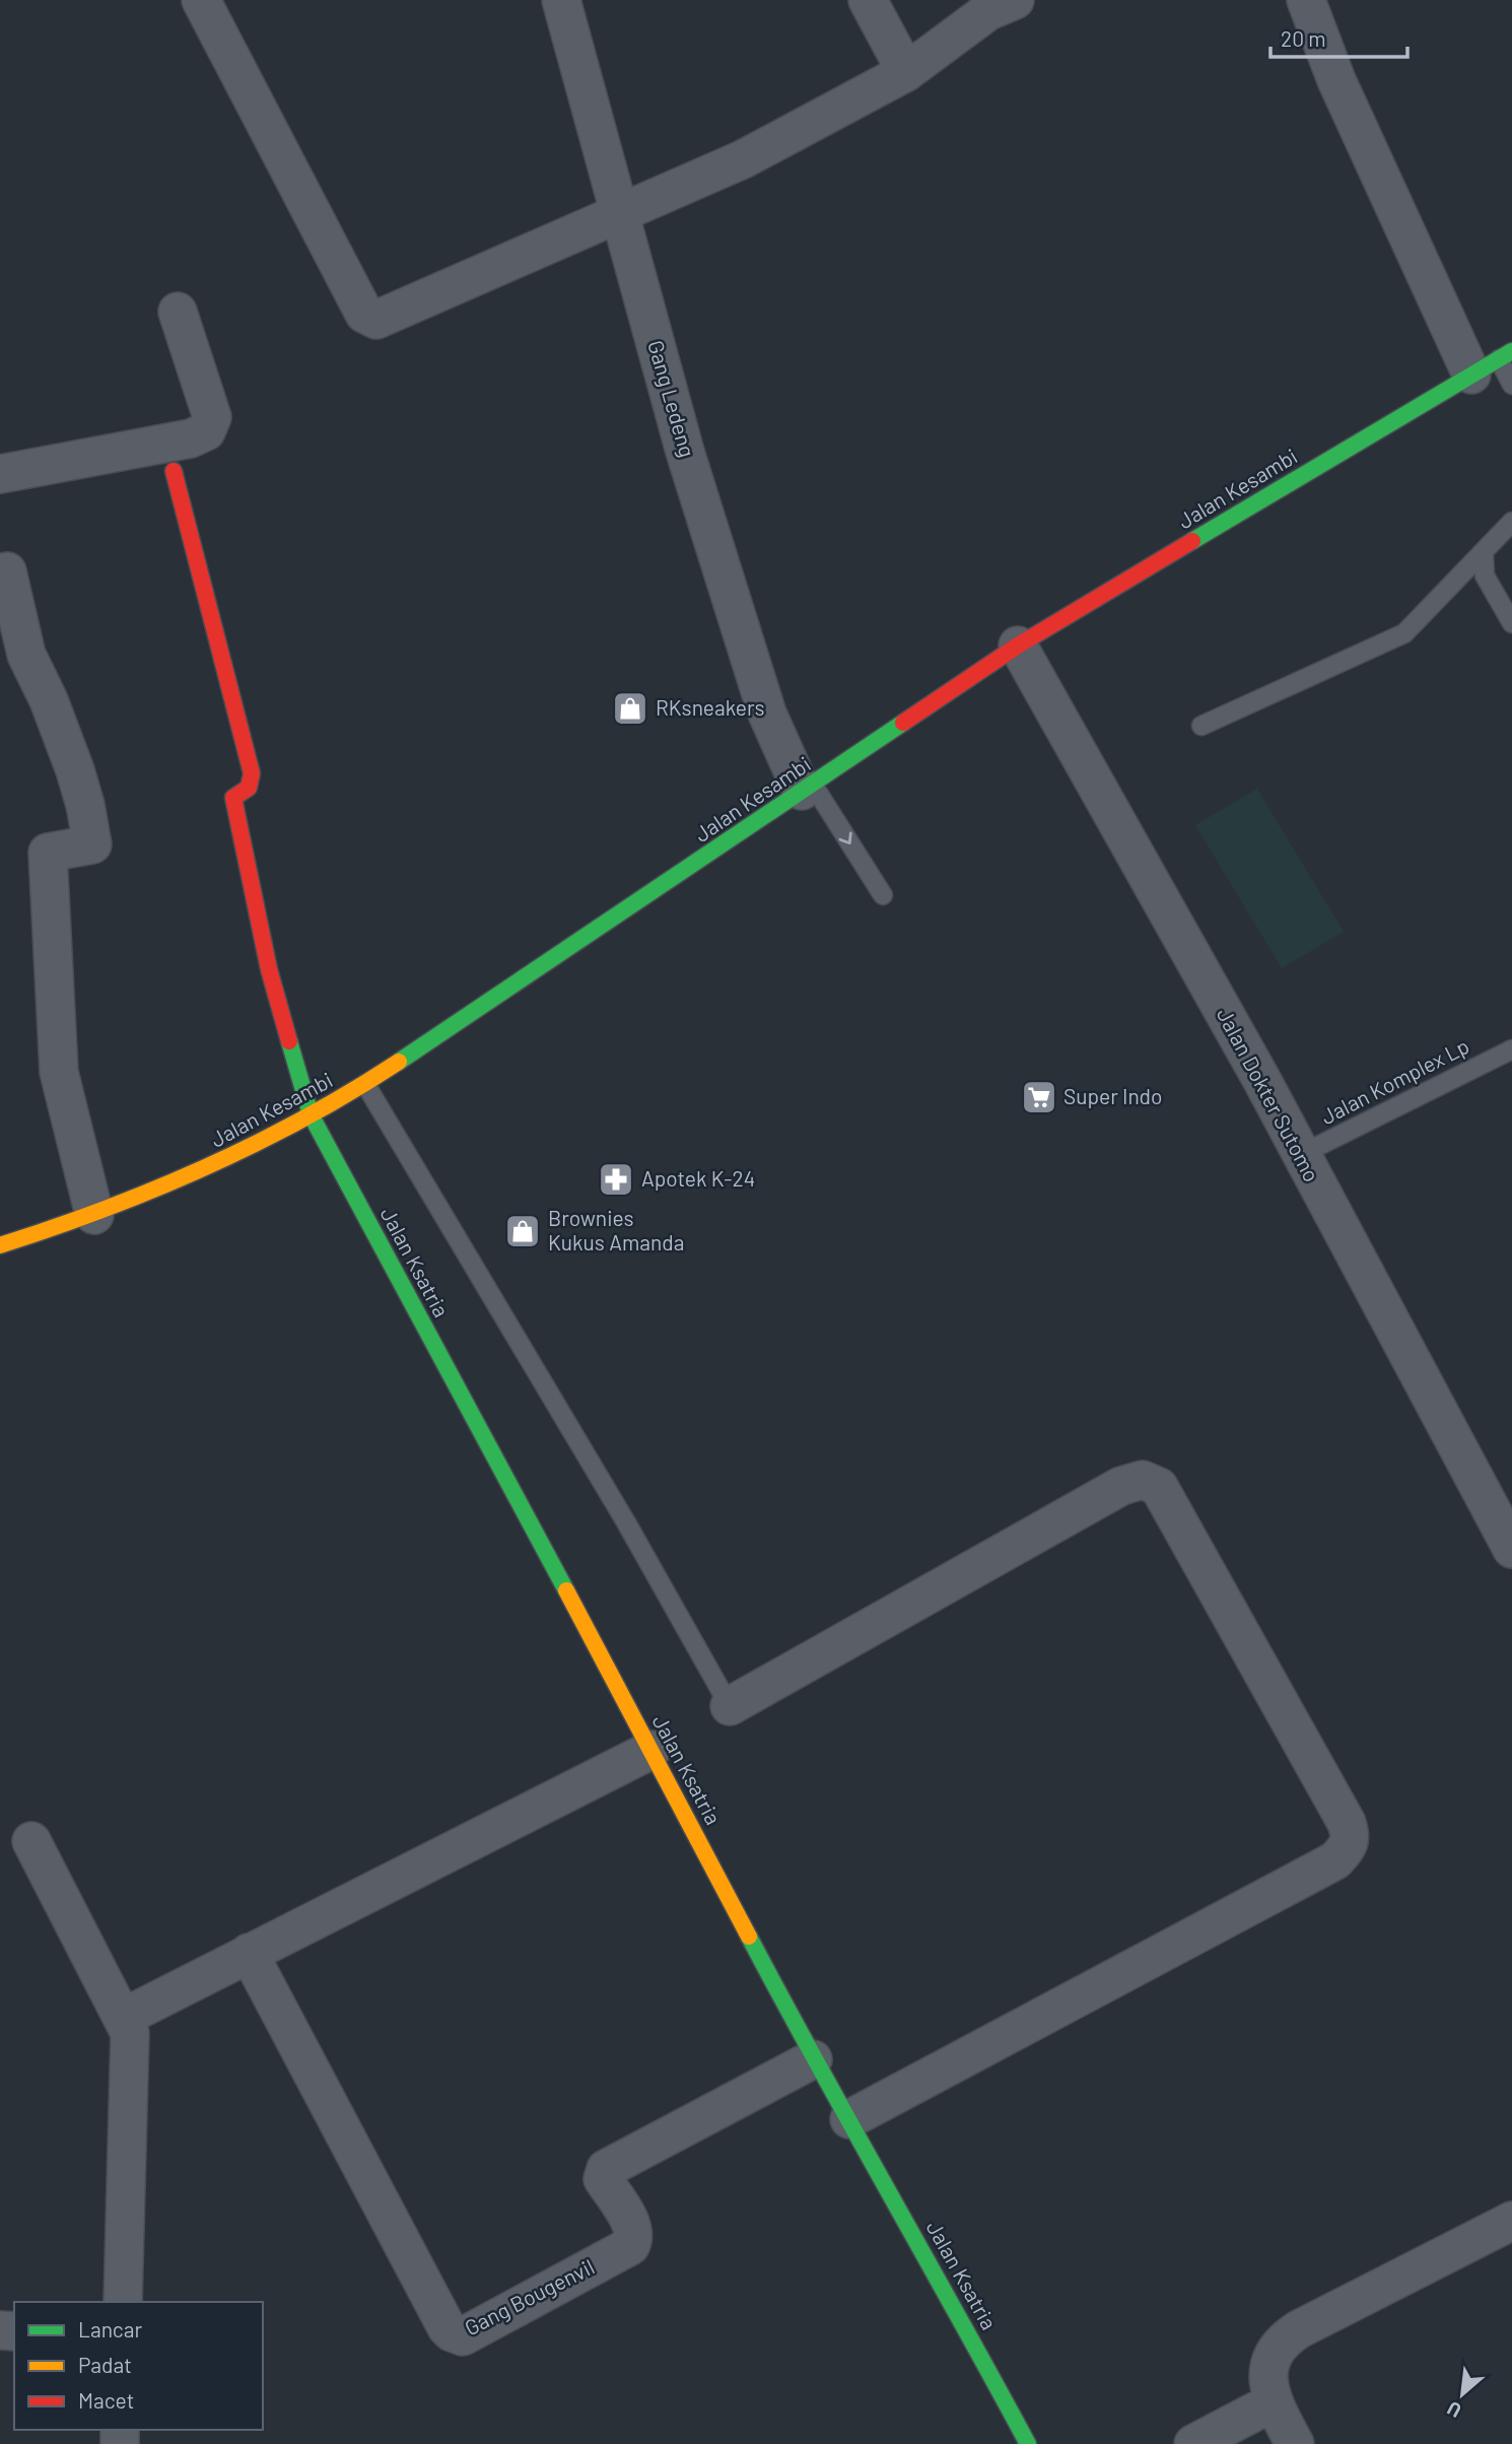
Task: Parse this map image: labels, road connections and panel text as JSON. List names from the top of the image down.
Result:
{
  "streets": {
    "street": [
      "Gang Ledeng",
      "Jalan Kesambi",
      "Jalan Dokter Sutomo",
      "Jalan Ksatria",
      "Gang Bougenvil"
    ],
    "lane": ["Jalan Komplex Lp"]
  },
  "crossings": [
    ["Gang Ledeng", "Jalan Kesambi"],
    ["Jalan Kesambi", "Jalan Dokter Sutomo"],
    ["Jalan Kesambi", "Jalan Ksatria"],
    ["Jalan Komplex Lp", "Jalan Dokter Sutomo"],
    ["Jalan Ksatria", "Gang Bougenvil"]
  ],
  "places": {
    "shop": ["RKsneakers", "Brownies Kukus Amanda"],
    "supermarket": ["Super Indo"],
    "pharmacy": ["Apotek K-24"]
  },
  "legend": ["Lancar", "Padat", "Macet"],
  "scale_bar": "20 m",
  "north": "bottom left"
}
